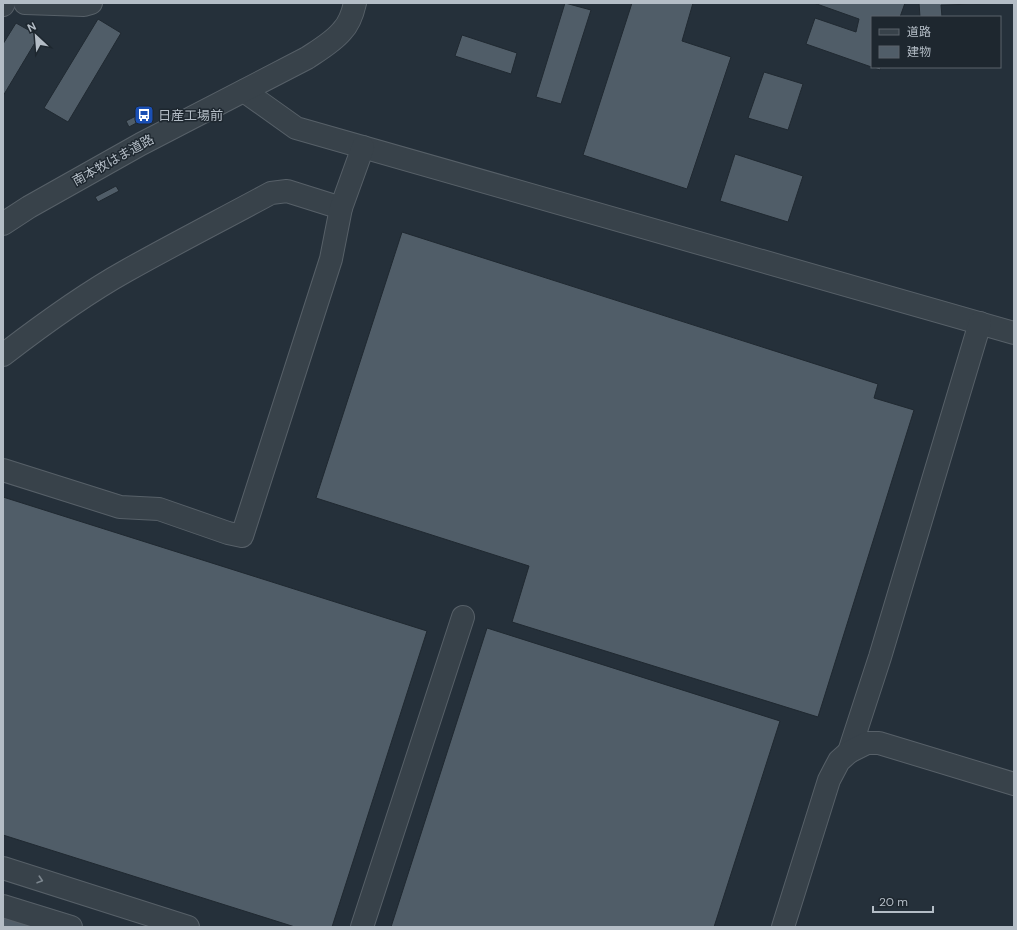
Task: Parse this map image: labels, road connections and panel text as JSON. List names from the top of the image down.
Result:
{
  "streets": {
    "street": ["南本牧はま道路"]
  },
  "places": {
    "bus stop": ["日産工場前"]
  },
  "legend": ["道路", "建物"],
  "scale_bar": "20 m",
  "north": "top left"
}
